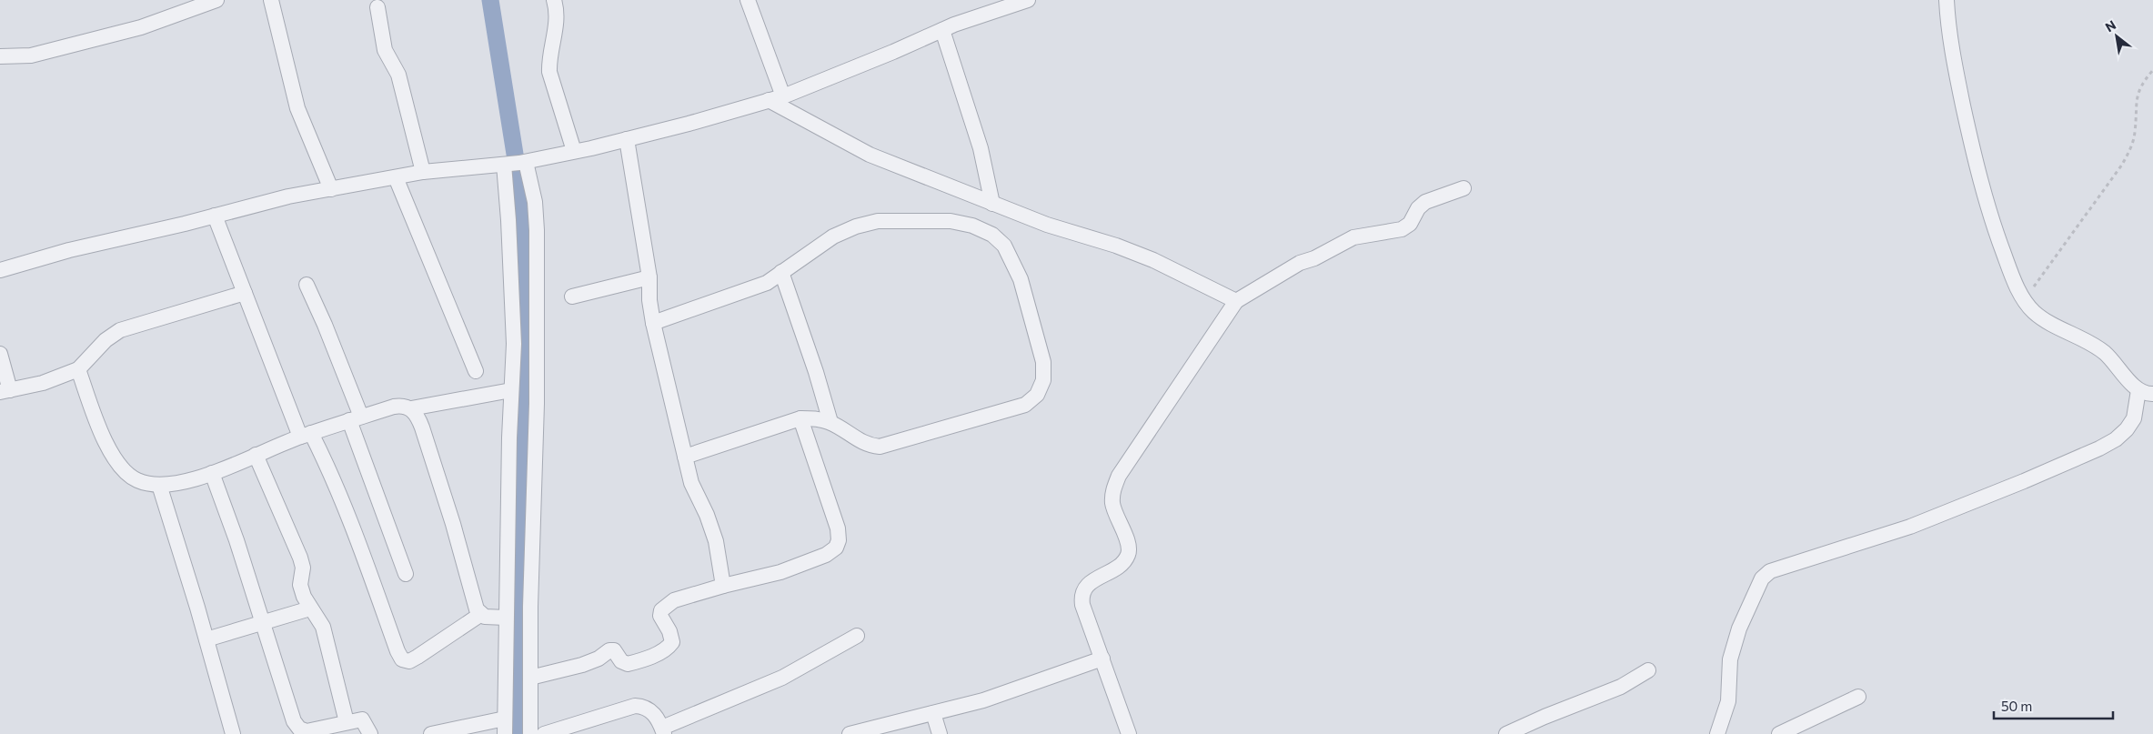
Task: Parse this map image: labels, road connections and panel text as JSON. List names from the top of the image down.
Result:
{
  "scale_bar": "50 m",
  "north": "top left"
}
